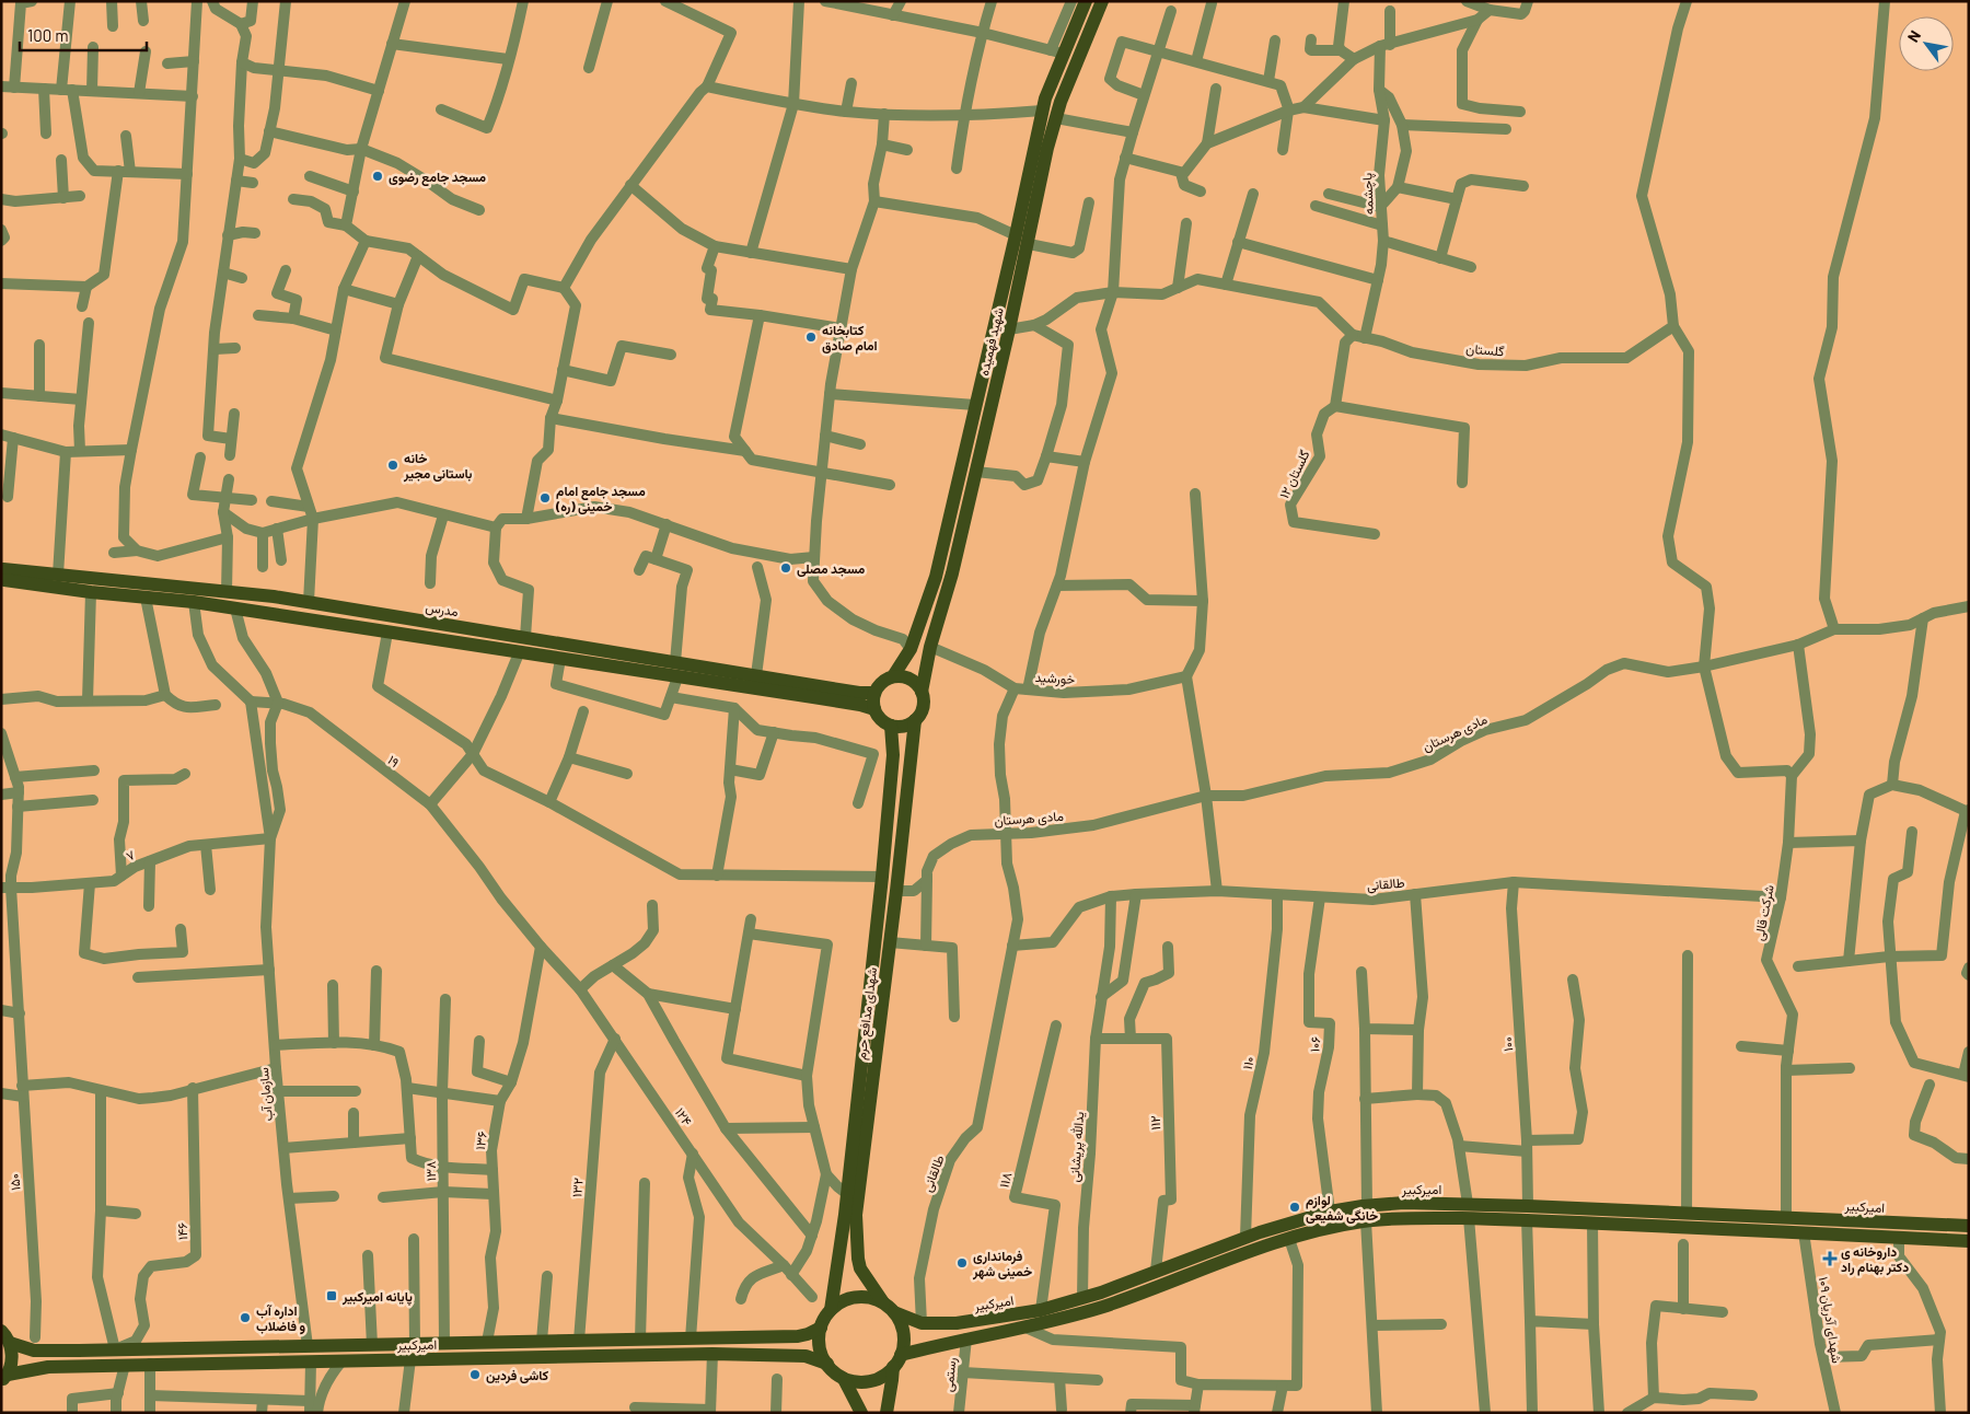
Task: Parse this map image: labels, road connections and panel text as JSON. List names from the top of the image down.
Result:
{
  "streets": {
    "main road": [
      "شهید فهمیده",
      "مدرس",
      "شهدای مدافع حرم",
      "امیرکبیر"
    ],
    "street": [
      "پاچشمه",
      "گلستان",
      "گلستان ۱۲",
      "خورشید",
      "مادی هرستان",
      "۱۹",
      "۷",
      "طالقانی",
      "شرکت قالی",
      "۱۰۶",
      "۱۰۰",
      "۱۱۰",
      "سازمان آب",
      "۱۲۴",
      "۱۱۲",
      "۱۳۶",
      "یدالله پریشانی",
      "۱۳۸",
      "۱۱۸",
      "۱۵۰",
      "۱۳۲",
      "۱۴۶",
      "شهدای آدریان ۱۰۹",
      "رستمی"
    ]
  },
  "crossings": [
    ["پاچشمه", "گلستان"],
    ["شهید فهمیده", "گلستان"],
    ["شهید فهمیده", "مدرس"],
    ["شهید فهمیده", "خورشید"],
    ["شهید فهمیده", "شهدای مدافع حرم"],
    ["گلستان", "گلستان ۱۲"],
    ["مدرس", "شهدای مدافع حرم"],
    ["خورشید", "طالقانی"],
    ["مادی هرستان", "طالقانی"],
    ["۱۹", "سازمان آب"],
    ["۱۹", "۱۲۴"],
    ["۱۹", "۱۳۶"],
    ["۷", "سازمان آب"],
    ["۷", "۱۵۰"],
    ["طالقانی", "شرکت قالی"],
    ["طالقانی", "۱۰۶"],
    ["طالقانی", "۱۰۰"],
    ["طالقانی", "۱۱۰"],
    ["طالقانی", "یدالله پریشانی"],
    ["طالقانی", "امیرکبیر"],
    ["شرکت قالی", "امیرکبیر"],
    ["شهدای مدافع حرم", "امیرکبیر"],
    ["۱۰۶", "امیرکبیر"],
    ["۱۰۰", "امیرکبیر"],
    ["۱۱۰", "امیرکبیر"],
    ["سازمان آب", "امیرکبیر"],
    ["۱۲۴", "۱۳۶"],
    ["۱۲۴", "۱۳۲"],
    ["۱۱۲", "یدالله پریشانی"],
    ["۱۱۲", "امیرکبیر"],
    ["۱۳۶", "امیرکبیر"],
    ["یدالله پریشانی", "امیرکبیر"],
    ["۱۳۸", "امیرکبیر"],
    ["۱۱۸", "امیرکبیر"],
    ["۱۵۰", "امیرکبیر"],
    ["۱۳۲", "امیرکبیر"],
    ["امیرکبیر", "۱۴۶"],
    ["امیرکبیر", "شهدای آدریان ۱۰۹"],
    ["امیرکبیر", "رستمی"]
  ],
  "places": {
    "other": [
      "مسجد جامع رضوی",
      "کتابخانه امام صادق",
      "خانه باستانی مجیر",
      "مسجد جامع امام خمینی (ره)",
      "مسجد مصلی",
      "لوازم خانگی شفیعی",
      "فرمانداری خمینی شهر",
      "اداره آب و فاضلاب",
      "کاشی فردین"
    ],
    "health": ["داروخانه ی دکتر بهنام راد"],
    "transit": ["پایانه امیرکبیر"]
  },
  "scale_bar": "100 m",
  "north": "top left"
}
